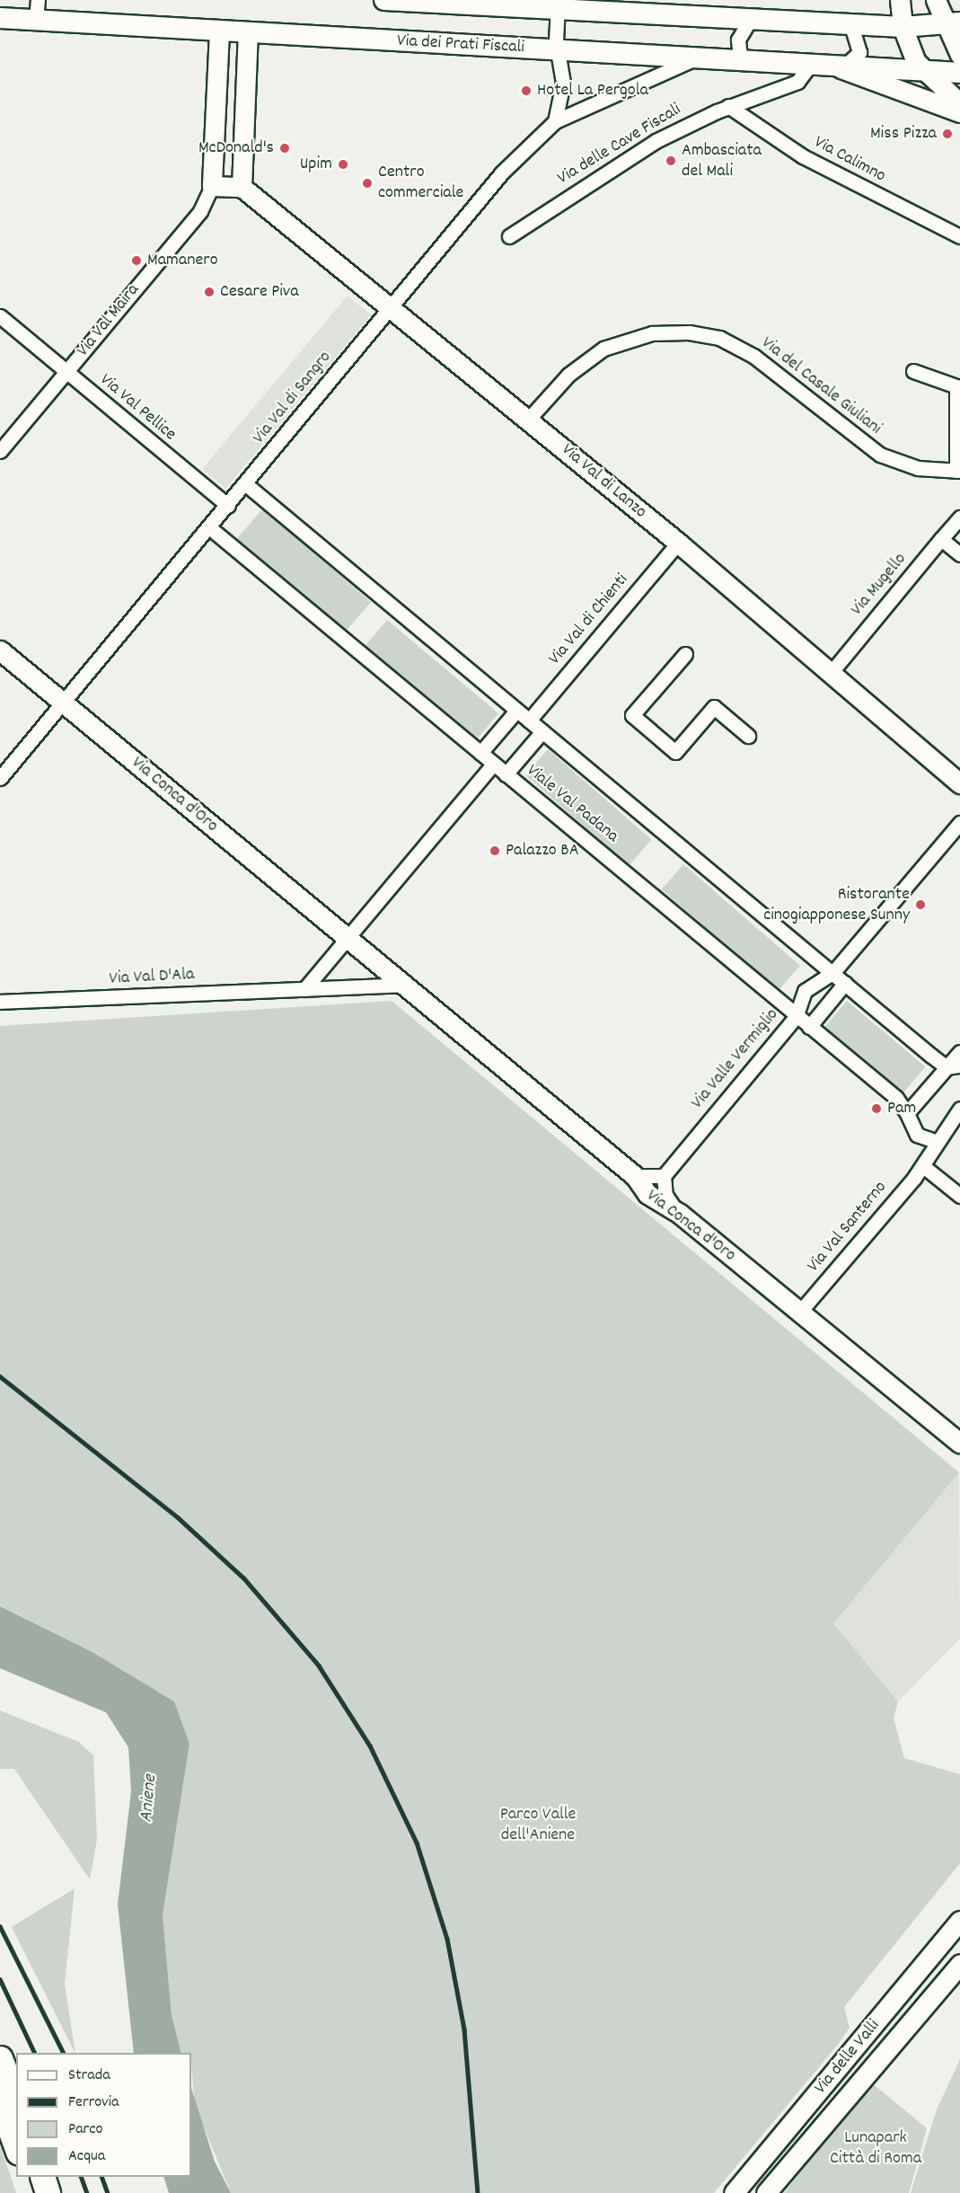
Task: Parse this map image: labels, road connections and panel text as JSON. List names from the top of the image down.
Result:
{
  "streets": {
    "main road": ["Via dei Prati Fiscali"],
    "street": [
      "Via delle Cave Fiscali",
      "Via Calimno",
      "Via Val Maira",
      "Via del Casale Giuliani",
      "Via Val di Sangro",
      "Via Val Pellice",
      "Via Val di Lanzo",
      "Via Mugello",
      "Via Val di Chienti",
      "Via Conca d'Oro",
      "Viale Val Padana",
      "Via Val D'Ala",
      "Via Valle Vermiglio",
      "Via Val Santerno",
      "Via delle Valli"
    ]
  },
  "crossings": [
    ["Via dei Prati Fiscali", "Via delle Cave Fiscali"],
    ["Via dei Prati Fiscali", "Via Val Maira"],
    ["Via delle Cave Fiscali", "Via Calimno"],
    ["Via Val Maira", "Via Val Pellice"],
    ["Via del Casale Giuliani", "Via Val di Lanzo"],
    ["Via Val di Sangro", "Via Val Pellice"],
    ["Via Val di Sangro", "Via Val di Lanzo"],
    ["Via Val di Sangro", "Via Conca d'Oro"],
    ["Via Val di Sangro", "Viale Val Padana"],
    ["Via Val di Lanzo", "Via Mugello"],
    ["Via Val di Lanzo", "Via Val di Chienti"],
    ["Via Val di Chienti", "Viale Val Padana"],
    ["Via Conca d'Oro", "Via Val D'Ala"],
    ["Via Conca d'Oro", "Via Val Santerno"],
    ["Viale Val Padana", "Via Valle Vermiglio"],
    ["Viale Val Padana", "Via Val Santerno"]
  ],
  "water": ["Aniene"],
  "parks": ["Parco Valle dell'Aniene", "Lunapark Città di Roma"],
  "places": [
    "Hotel La Pergola",
    "Miss Pizza",
    "McDonald's",
    "Ambasciata del Mali",
    "Upim",
    "Centro commerciale",
    "Mamanero",
    "Cesare Piva",
    "Palazzo BA",
    "Ristorante cinogiapponese Sunny",
    "Pam"
  ],
  "legend": [
    "Strada",
    "Ferrovia",
    "Parco",
    "Acqua"
  ]
}
